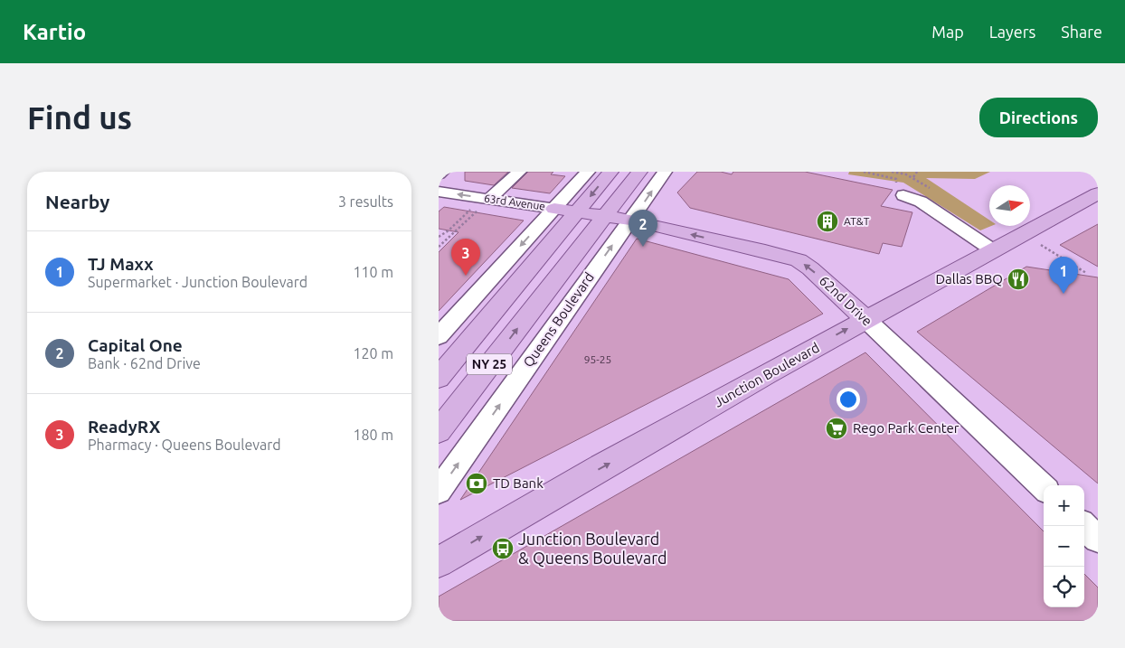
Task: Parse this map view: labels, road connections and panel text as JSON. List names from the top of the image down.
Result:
{
  "streets": {
    "main road": [
      "63rd Avenue",
      "62nd Drive",
      "Queens Boulevard",
      "NY 25",
      "Junction Boulevard"
    ]
  },
  "crossings": [
    ["63rd Avenue", "62nd Drive"],
    ["63rd Avenue", "Queens Boulevard"],
    ["62nd Drive", "Queens Boulevard"],
    ["62nd Drive", "Junction Boulevard"]
  ],
  "one_way": ["62nd Drive", "Junction Boulevard"],
  "places": {
    "building": ["AT&T"],
    "restaurant": ["Dallas BBQ"],
    "supermarket": ["Rego Park Center"],
    "bank": ["TD Bank"],
    "bus stop": ["Junction Boulevard & Queens Boulevard"]
  },
  "house_numbers": ["95-25"],
  "north": "right",
  "page": {
    "header": "Kartio",
    "nav": ["Map", "Layers", "Share"],
    "buttons": "Directions",
    "title": "Find us",
    "heading": ["Nearby", "3 results"],
    "pins": ["2", "3", "1"],
    "list": [
      {
        "mark": "1",
        "name": "TJ Maxx",
        "note": "Supermarket · Junction Boulevard",
        "value": "110 m"
      },
      {
        "mark": "2",
        "name": "Capital One",
        "note": "Bank · 62nd Drive",
        "value": "120 m"
      },
      {
        "mark": "3",
        "name": "ReadyRX",
        "note": "Pharmacy · Queens Boulevard",
        "value": "180 m"
      }
    ],
    "map_buttons": ["+", "−"]
  }
}
